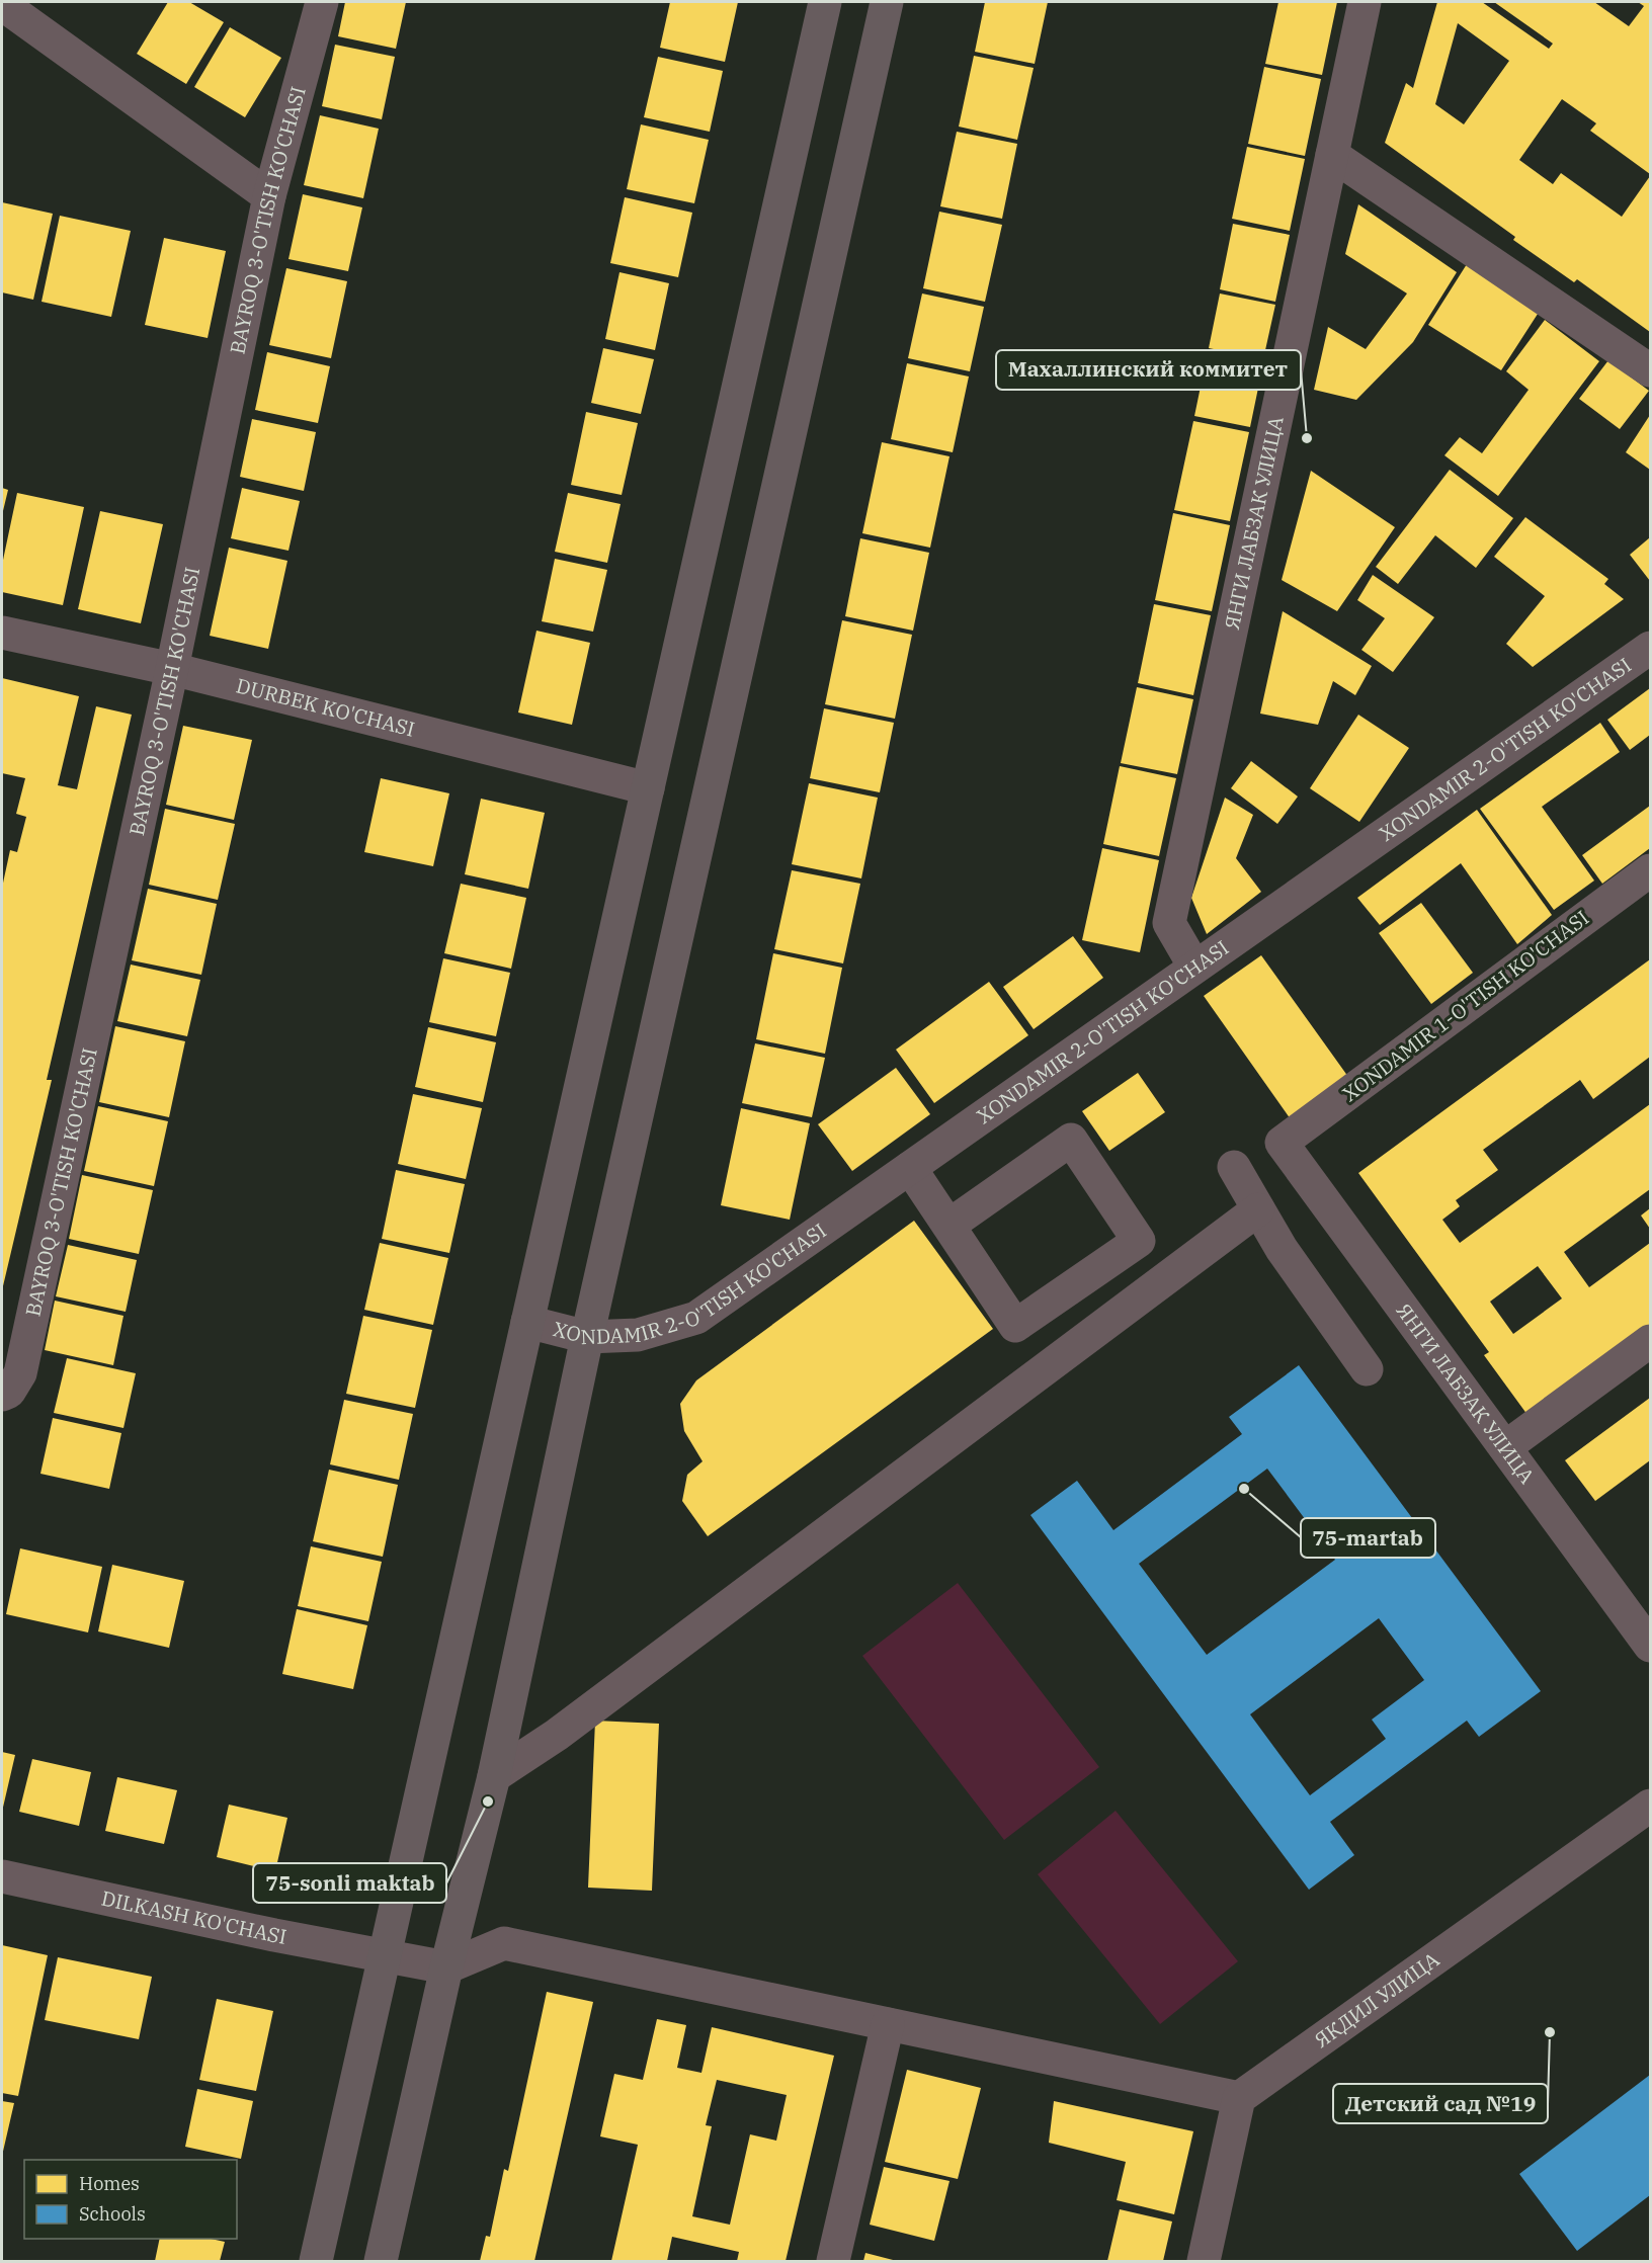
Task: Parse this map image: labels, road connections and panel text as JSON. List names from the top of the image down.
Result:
{
  "streets": {
    "street": [
      "BAYROQ 3-O'TISH KO'CHASI",
      "ЯНГИ ЛАБЗАК УЛИЦА",
      "DURBEK KO'CHASI",
      "XONDAMIR 2-O'TISH KO'CHASI",
      "XONDAMIR 1-O'TISH KO'CHASI",
      "DILKASH KO'CHASI",
      "ЯКДИЛ УЛИЦА"
    ]
  },
  "crossings": [
    ["BAYROQ 3-O'TISH KO'CHASI", "DURBEK KO'CHASI"],
    ["ЯНГИ ЛАБЗАК УЛИЦА", "XONDAMIR 2-O'TISH KO'CHASI"],
    ["ЯНГИ ЛАБЗАК УЛИЦА", "XONDAMIR 1-O'TISH KO'CHASI"]
  ],
  "places": [
    "Махаллинский коммитет",
    "75-martab",
    "75-sonli maktab",
    "Детский сад №19"
  ],
  "legend": ["Homes", "Schools"]
}
